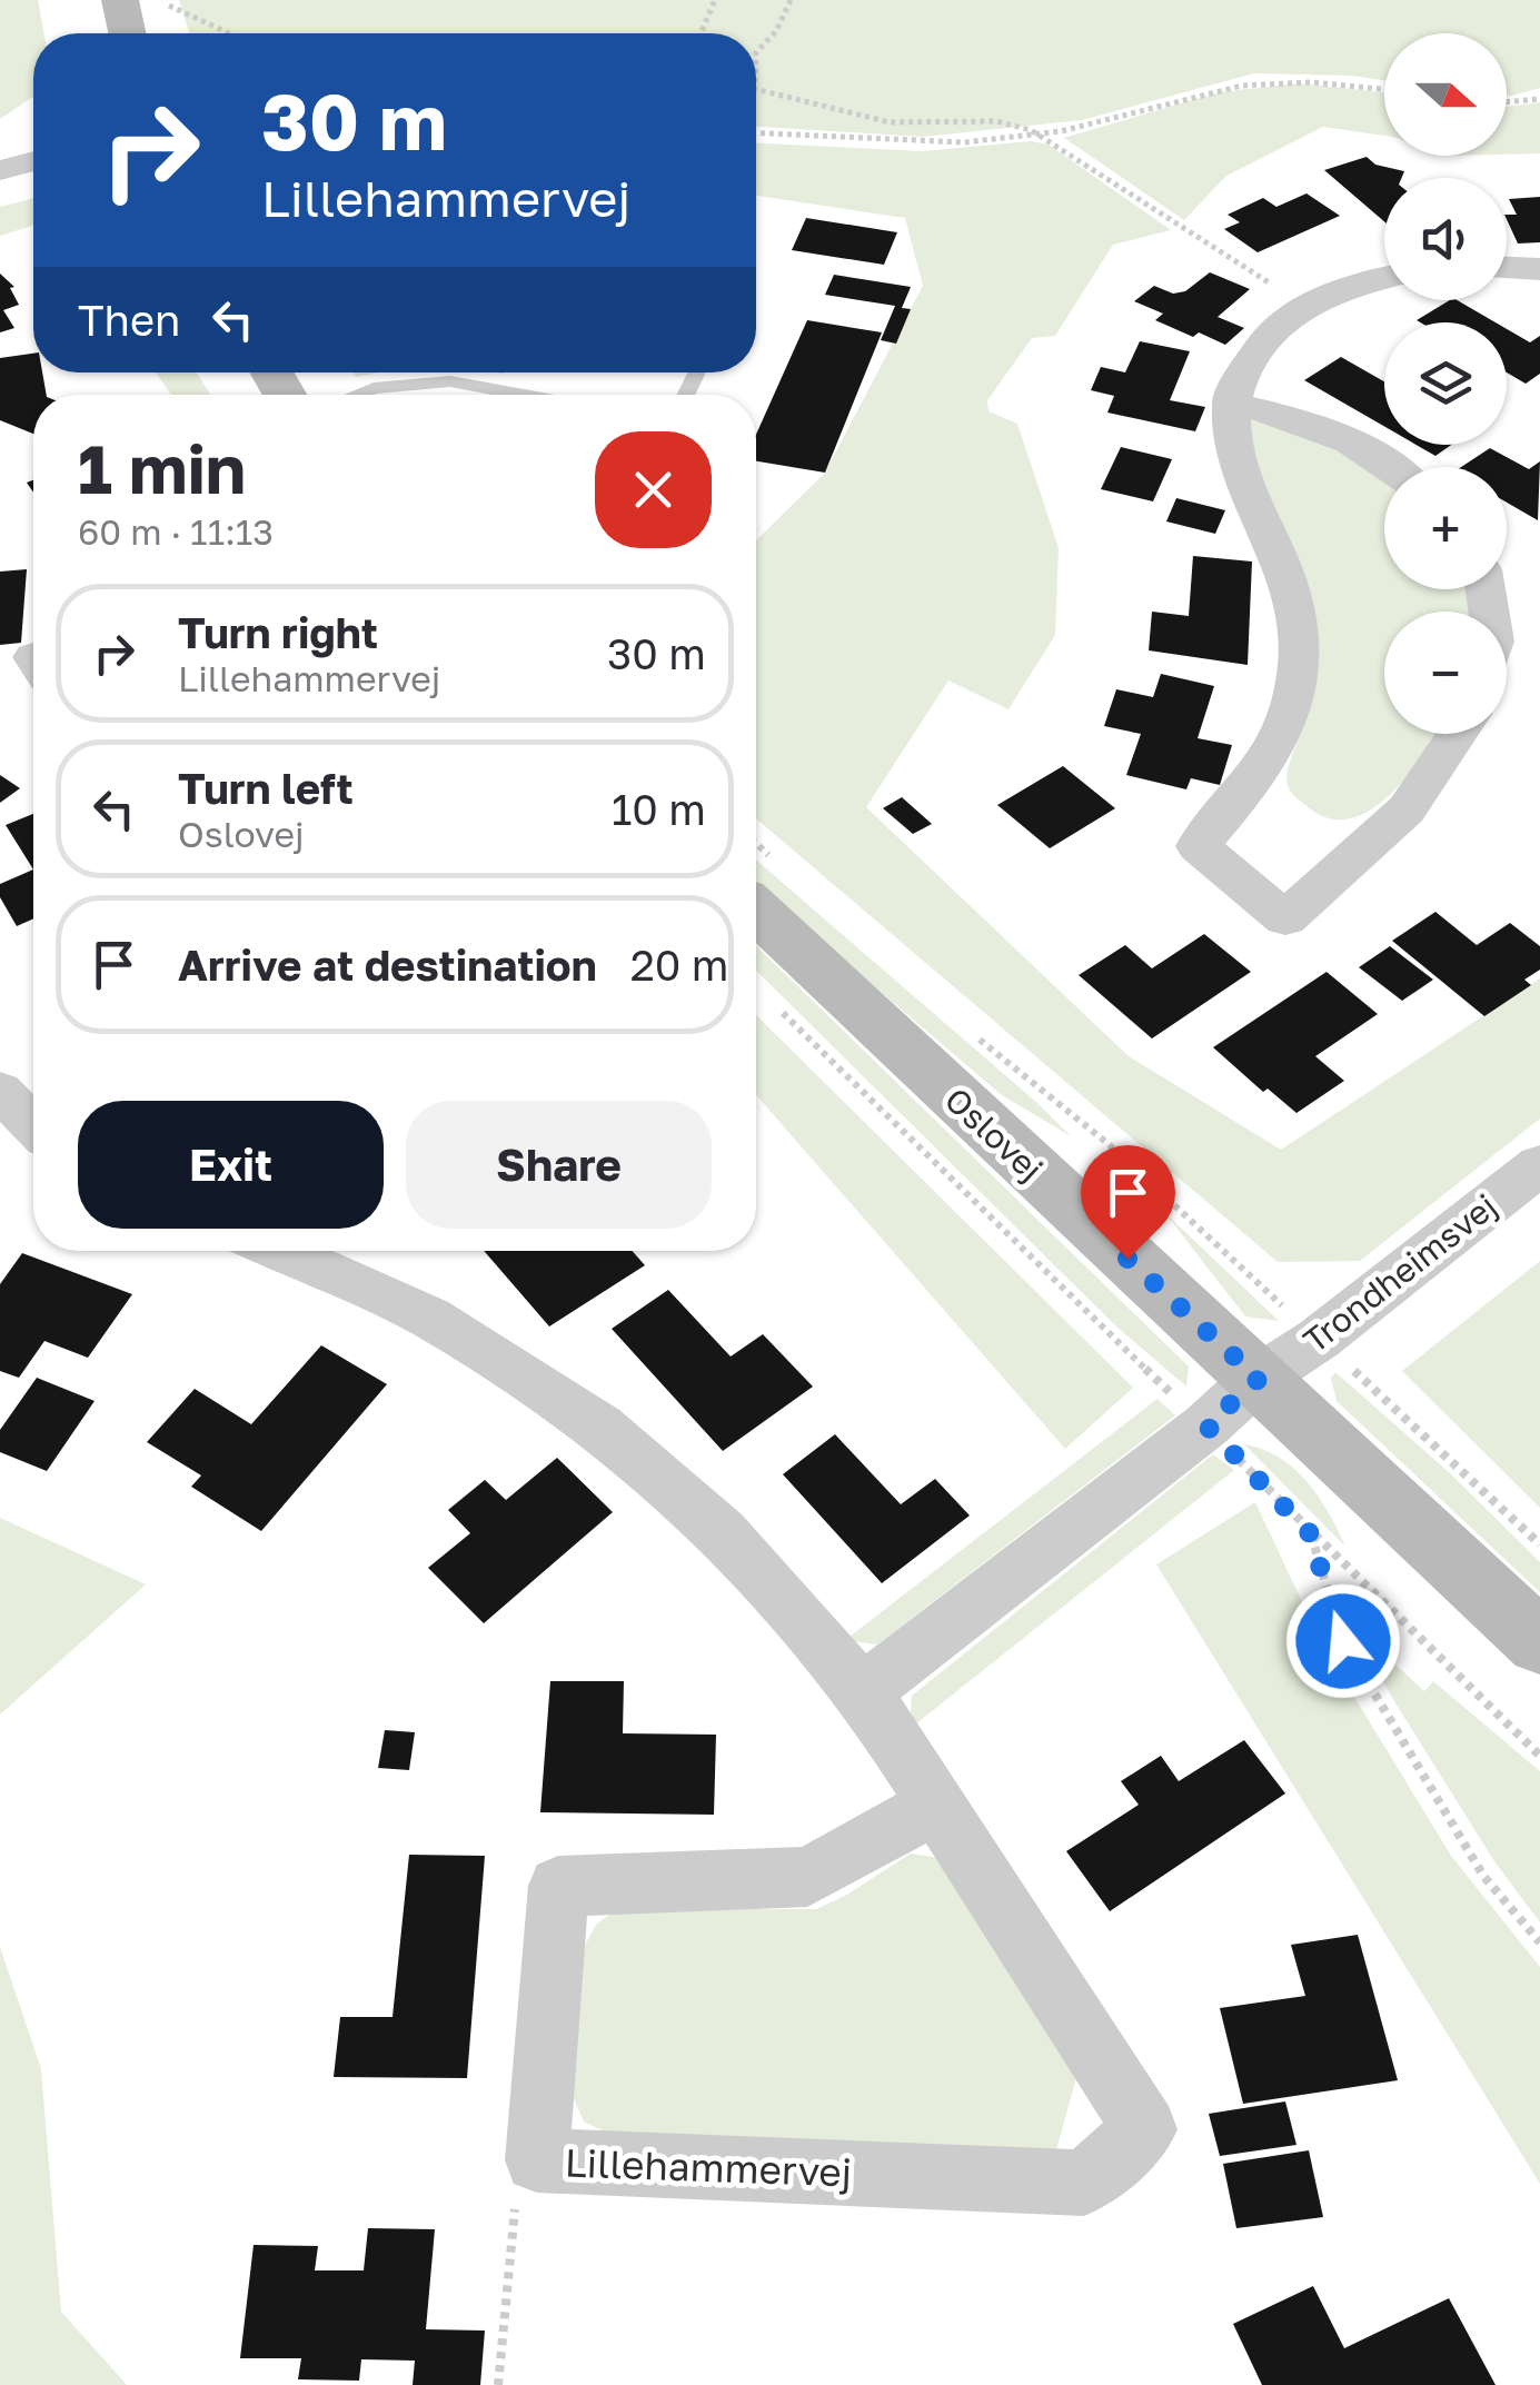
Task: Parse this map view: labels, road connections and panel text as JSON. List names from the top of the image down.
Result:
{
  "streets": {
    "street": ["Oslovej", "Trondheimsvej", "Lillehammervej"]
  },
  "crossings": [
    ["Oslovej", "Trondheimsvej"]
  ],
  "north": "right",
  "page": {
    "map_buttons": ["+", "−"],
    "turn": ["30 m", "Lillehammervej"],
    "then": "Then",
    "heading": ["1 min", "60 m · 11:13"],
    "list": [
      {
        "name": "Turn right",
        "note": "Lillehammervej",
        "value": "30 m"
      },
      {
        "name": "Turn left",
        "note": "Oslovej",
        "value": "10 m"
      },
      {
        "name": "Arrive at destination",
        "value": "20 m"
      }
    ],
    "buttons": ["Exit", "Share"]
  }
}
